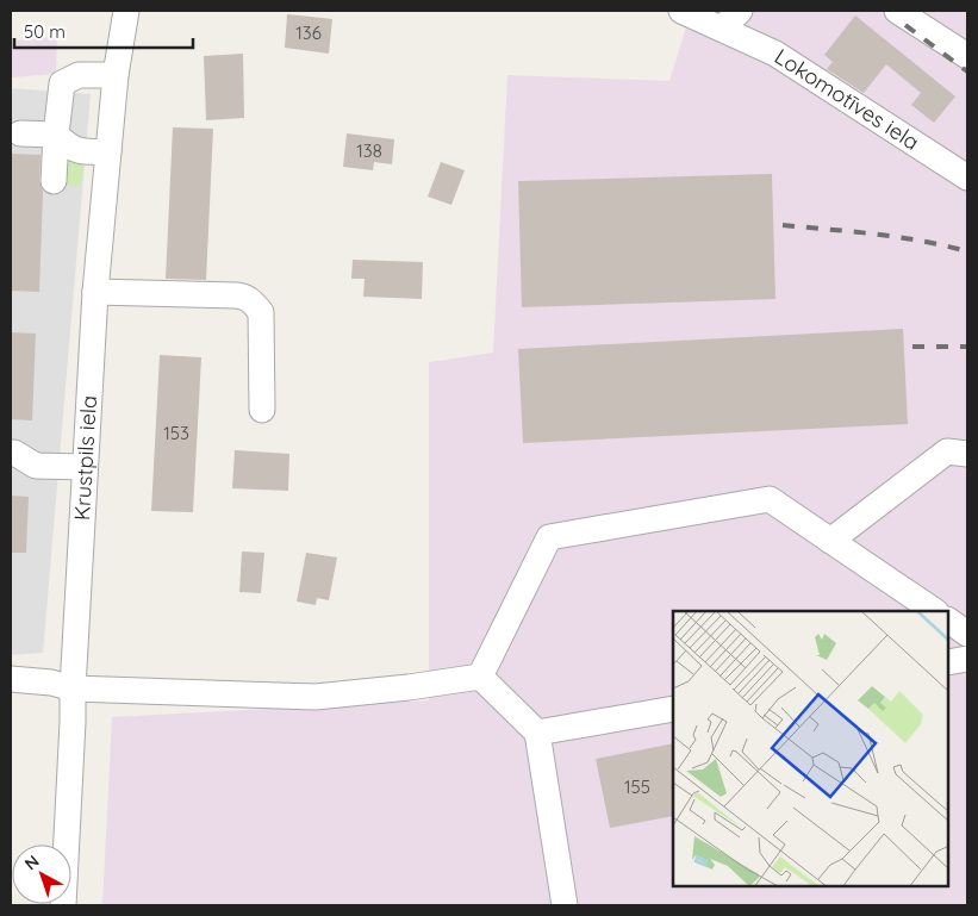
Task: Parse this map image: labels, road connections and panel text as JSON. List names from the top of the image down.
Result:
{
  "streets": {
    "street": ["Lokomotīves iela", "Krustpils iela"]
  },
  "house_numbers": [
    "136",
    "138",
    "153",
    "155"
  ],
  "scale_bar": "50 m",
  "north": "top left"
}
